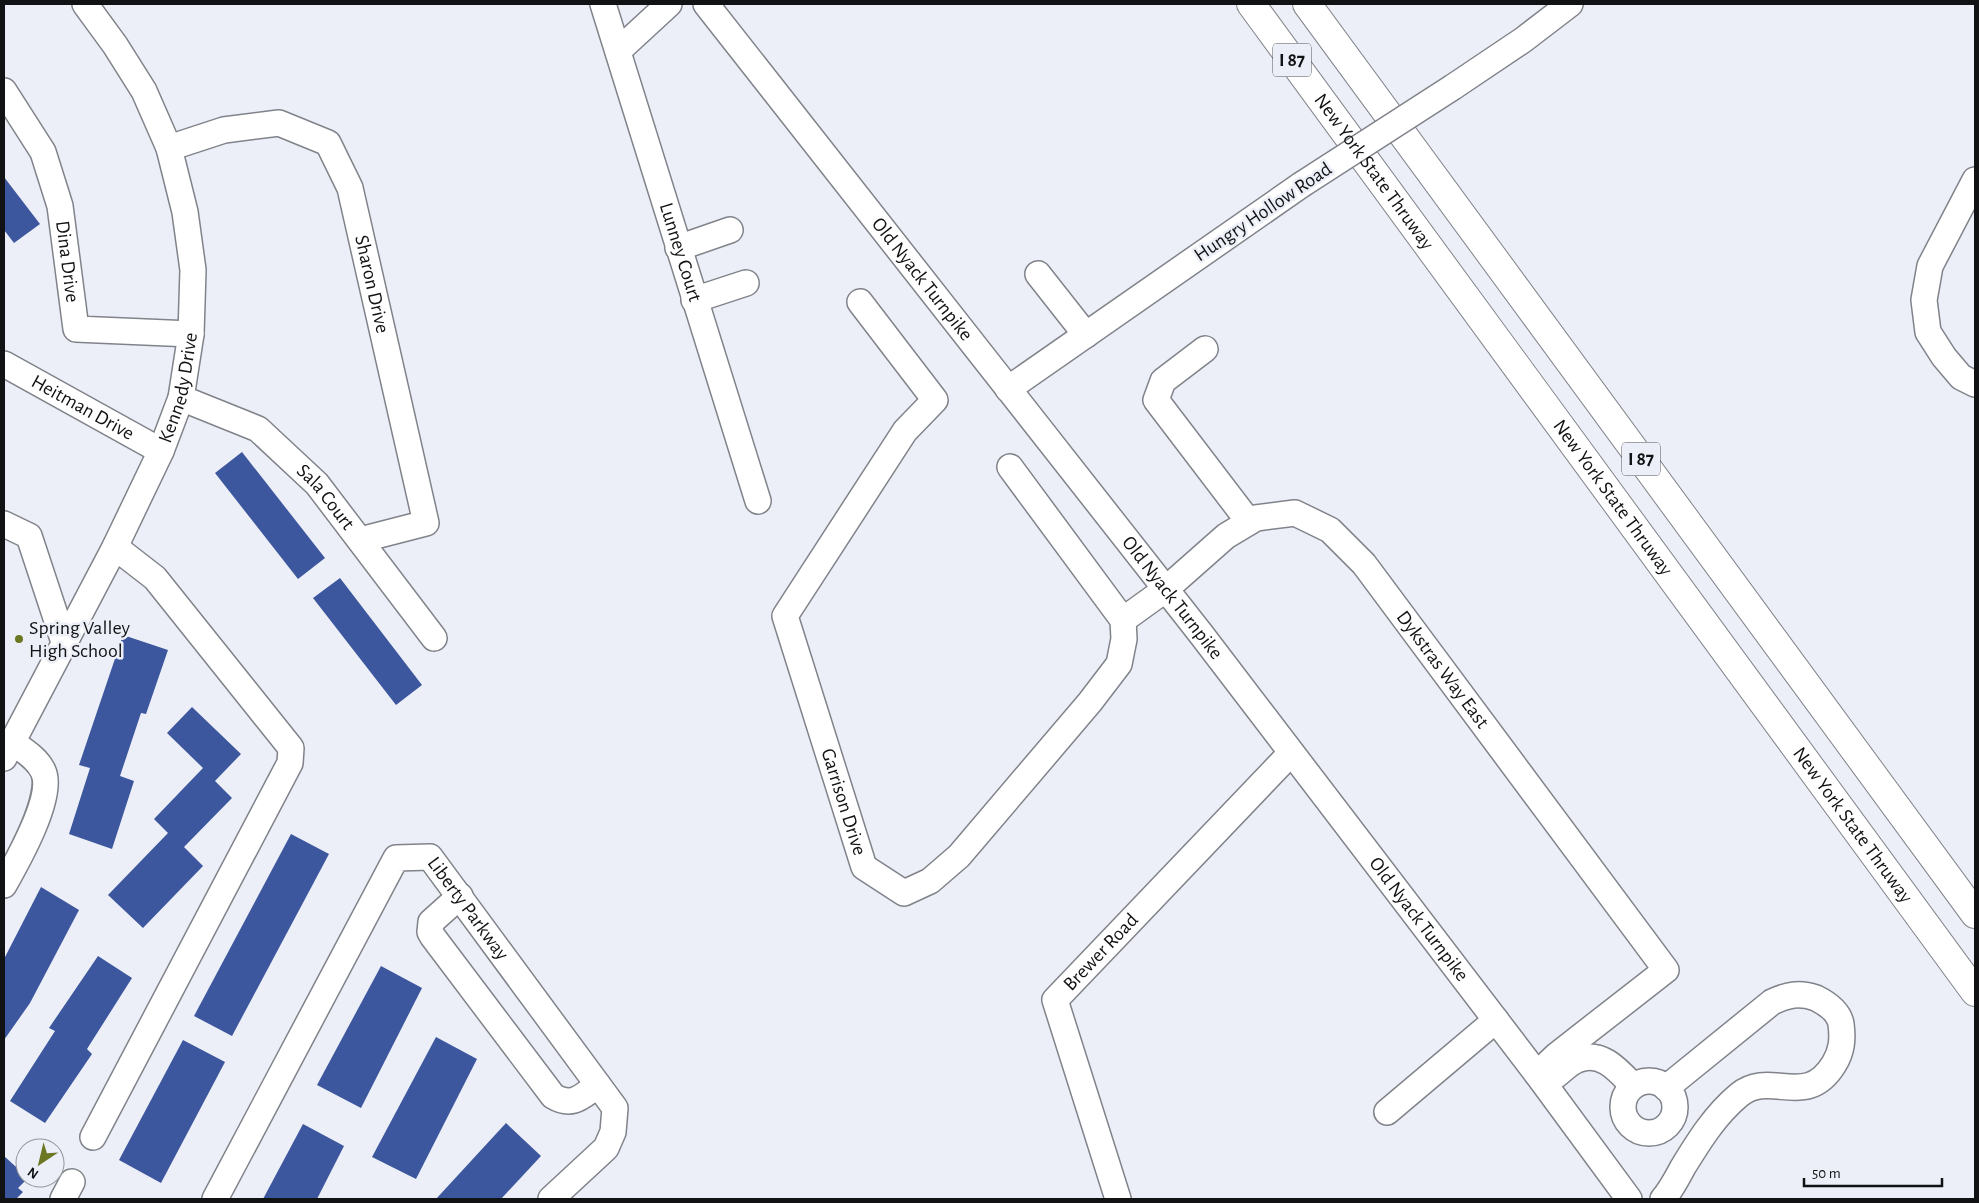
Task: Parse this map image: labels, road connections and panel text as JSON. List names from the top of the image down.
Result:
{
  "streets": {
    "highway": ["I 87", "New York State Thruway"],
    "street": [
      "Hungry Hollow Road",
      "Lunney Court",
      "Dina Drive",
      "Old Nyack Turnpike",
      "Sharon Drive",
      "Kennedy Drive",
      "Heitman Drive",
      "Sala Court",
      "Dykstras Way East",
      "Garrison Drive",
      "Liberty Parkway",
      "Brewer Road"
    ]
  },
  "crossings": [
    ["Hungry Hollow Road", "Old Nyack Turnpike"],
    ["Dina Drive", "Kennedy Drive"],
    ["Old Nyack Turnpike", "Dykstras Way East"],
    ["Old Nyack Turnpike", "Brewer Road"],
    ["Sharon Drive", "Kennedy Drive"],
    ["Sharon Drive", "Sala Court"],
    ["Kennedy Drive", "Heitman Drive"],
    ["Kennedy Drive", "Sala Court"]
  ],
  "places": ["Spring Valley High School"],
  "scale_bar": "50 m",
  "north": "bottom left"
}
